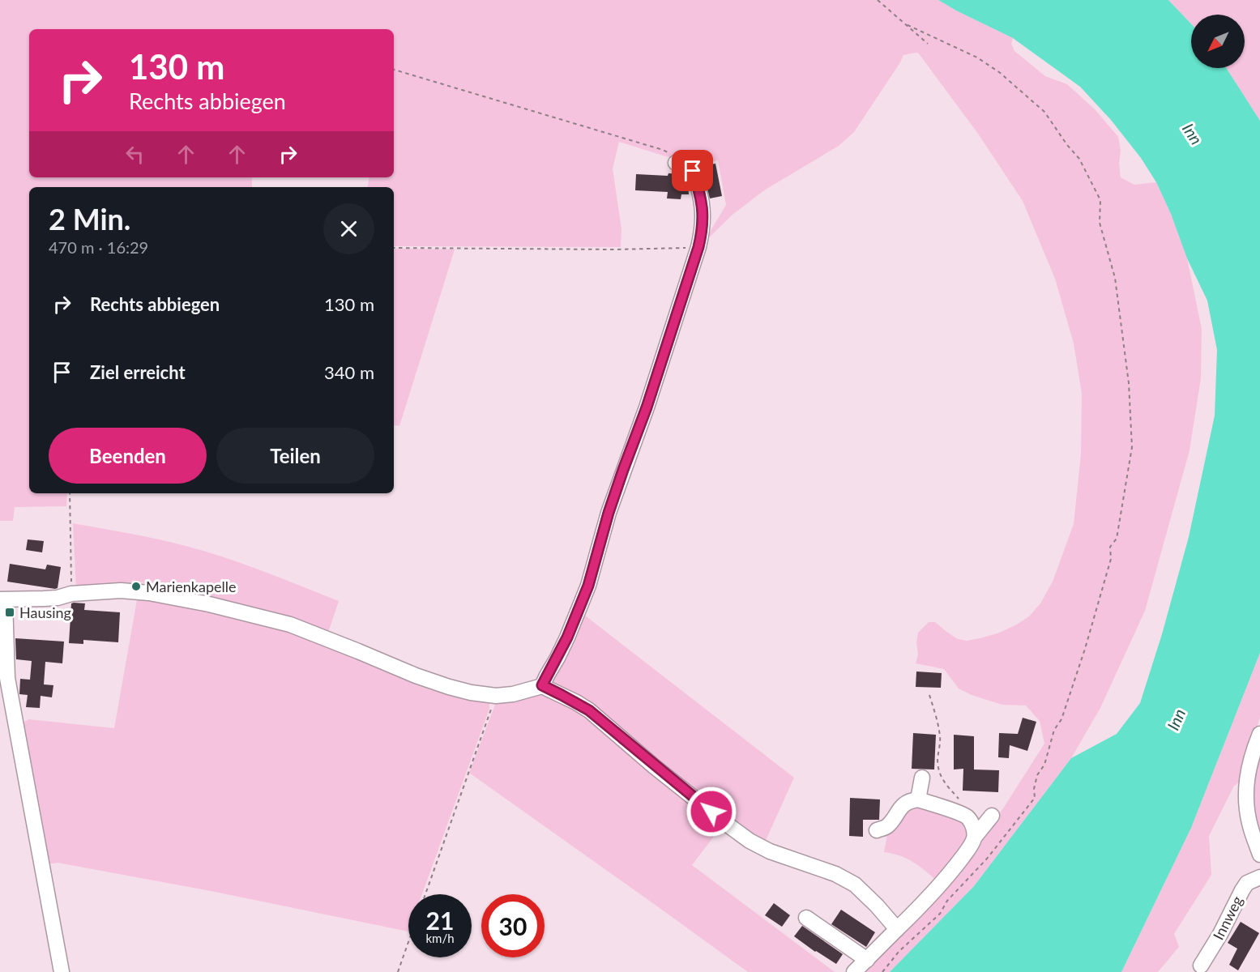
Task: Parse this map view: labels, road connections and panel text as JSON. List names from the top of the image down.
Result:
{
  "streets": {
    "street": ["Innweg"]
  },
  "water": ["Inn"],
  "places": {
    "other": ["Marienkapelle"],
    "transit": ["Hausing"]
  },
  "north": "bottom left",
  "page": {
    "turn": ["130 m", "Rechts abbiegen"],
    "heading": ["2 Min.", "470 m · 16:29"],
    "list": [
      {
        "name": "Rechts abbiegen",
        "value": "130 m"
      },
      {
        "name": "Ziel erreicht",
        "value": "340 m"
      }
    ],
    "buttons": ["Beenden", "Teilen"],
    "speed": "21 km/h",
    "limit": "30"
  }
}
